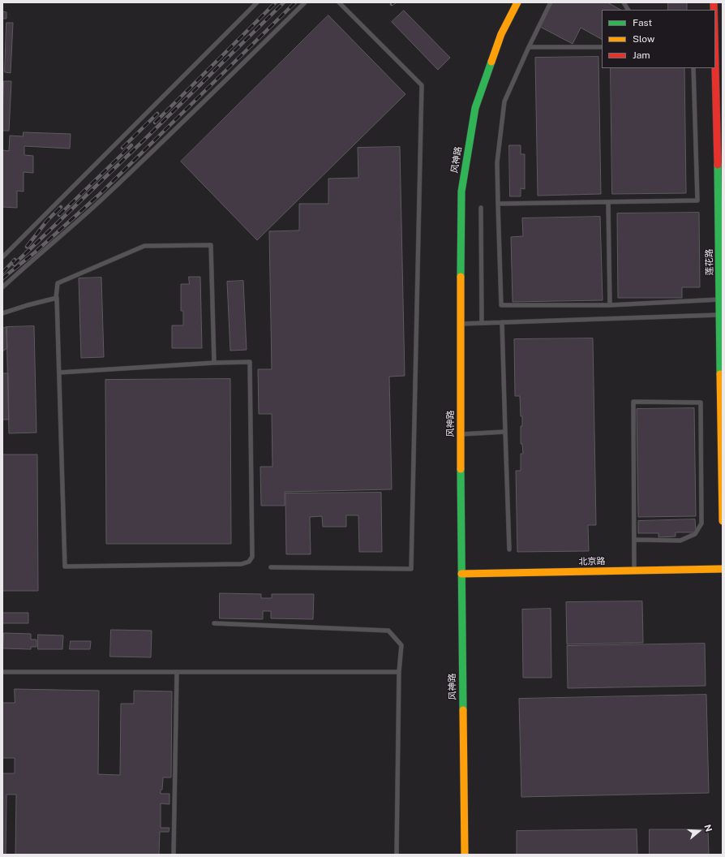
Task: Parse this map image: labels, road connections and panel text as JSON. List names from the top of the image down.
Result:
{
  "streets": {
    "street": ["风神路", "莲花路", "北京路"]
  },
  "crossings": [
    ["风神路", "北京路"]
  ],
  "legend": ["Fast", "Slow", "Jam"],
  "north": "right"
}
